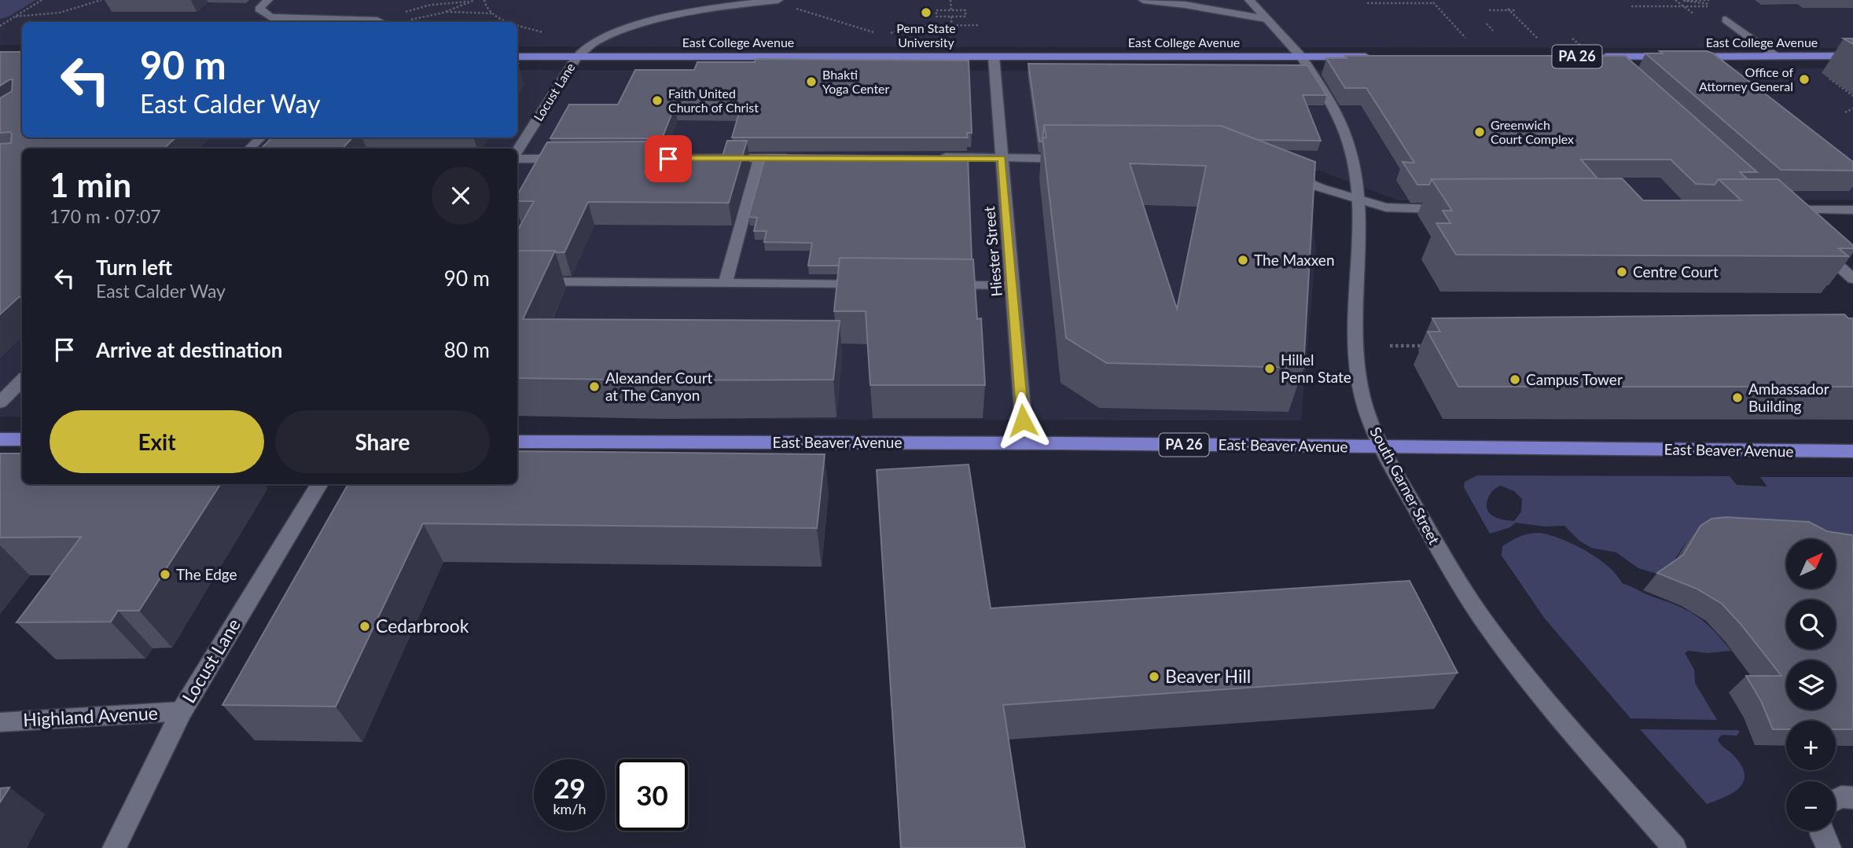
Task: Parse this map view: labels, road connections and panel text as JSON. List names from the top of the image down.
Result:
{
  "streets": {
    "main road": ["East College Avenue", "PA 26", "East Beaver Avenue"],
    "street": [
      "Locust Lane",
      "Hiester Street",
      "South Garner Street",
      "Highland Avenue"
    ]
  },
  "crossings": [
    ["East College Avenue", "Locust Lane"],
    ["East College Avenue", "Hiester Street"],
    ["East College Avenue", "South Garner Street"],
    ["Locust Lane", "Highland Avenue"],
    ["Hiester Street", "East Beaver Avenue"],
    ["East Beaver Avenue", "South Garner Street"]
  ],
  "places": [
    "Penn State University",
    "Office of Attorney General",
    "Bhakti Yoga Center",
    "Faith United Church of Christ",
    "Greenwich Court Complex",
    "The Maxxen",
    "Centre Court",
    "Hillel Penn State",
    "Campus Tower",
    "Alexander Court at The Canyon",
    "Ambassador Building",
    "The Edge",
    "Cedarbrook",
    "Beaver Hill"
  ],
  "north": "top right",
  "page": {
    "turn": ["90 m", "East Calder Way"],
    "heading": ["1 min", "170 m · 07:07"],
    "list": [
      {
        "name": "Turn left",
        "note": "East Calder Way",
        "value": "90 m"
      },
      {
        "name": "Arrive at destination",
        "value": "80 m"
      }
    ],
    "buttons": ["Exit", "Share"],
    "map_buttons": ["+", "−"],
    "speed": "29 km/h",
    "limit": "30"
  }
}
